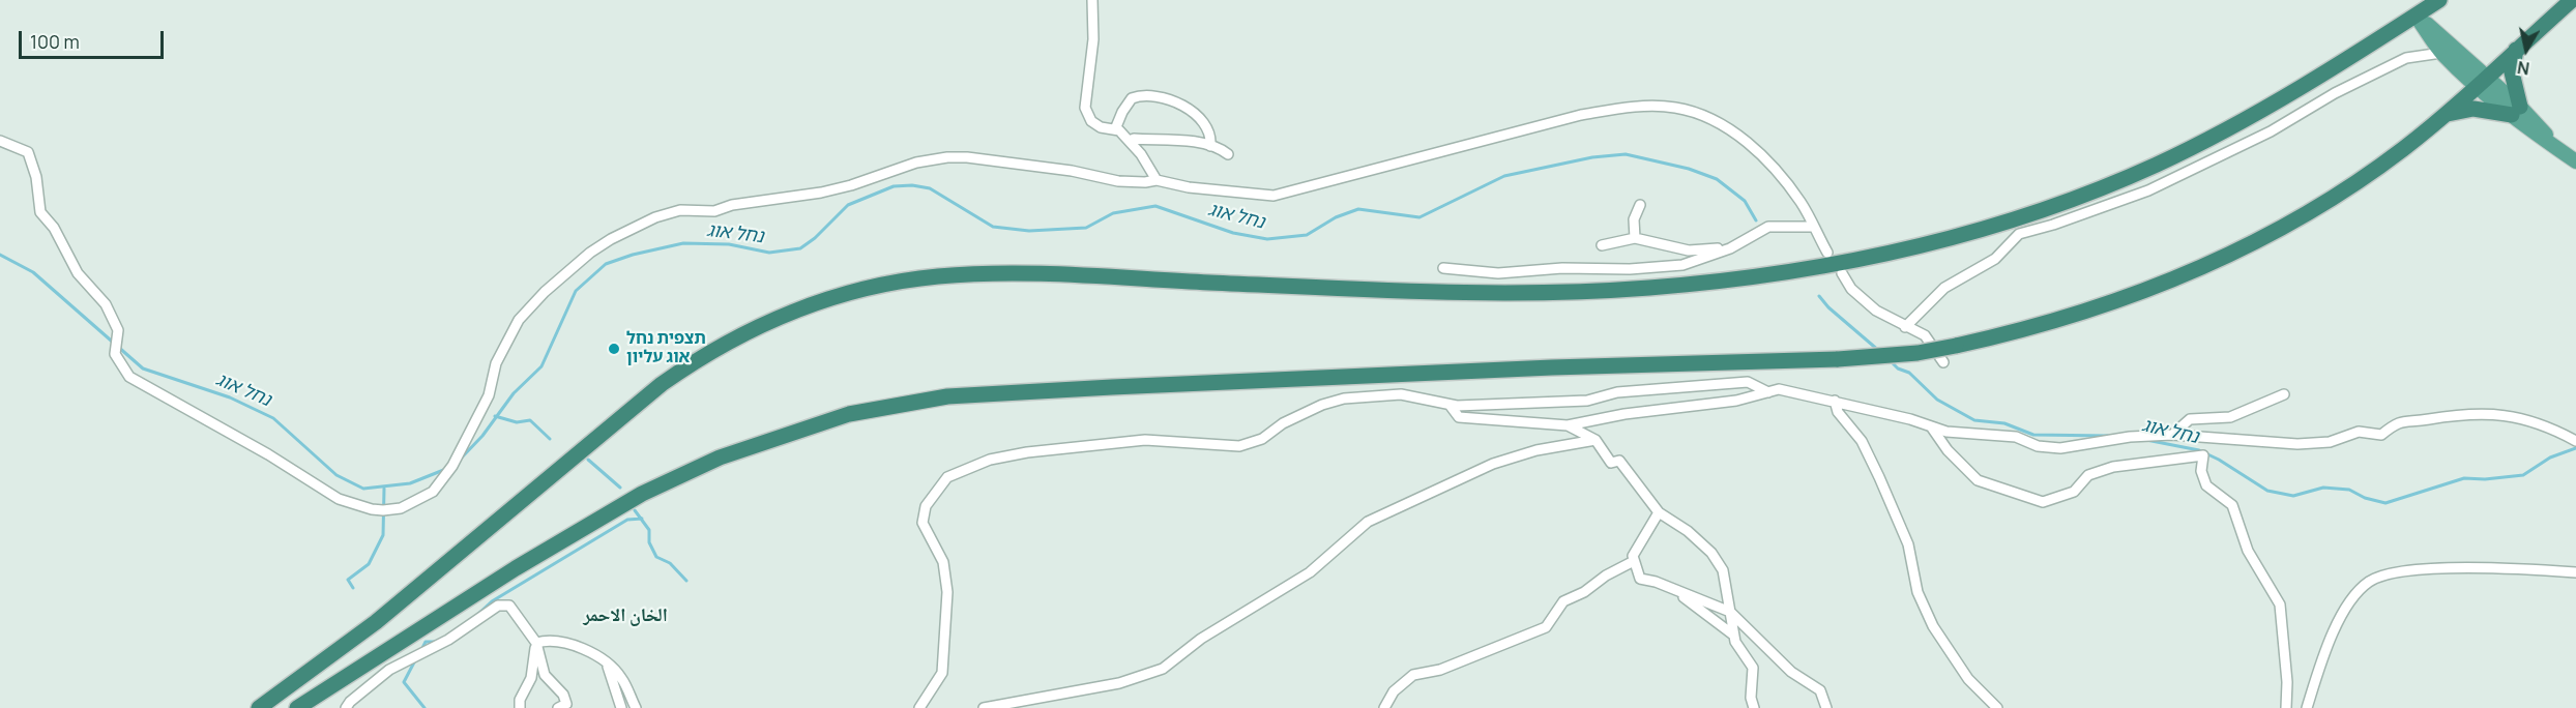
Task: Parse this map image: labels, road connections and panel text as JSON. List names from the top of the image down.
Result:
{
  "districts": ["الخان الاحمر"],
  "water": ["נחל אוג"],
  "places": ["תצפית נחל אוג עליון"],
  "scale_bar": "100 m",
  "north": "bottom"
}
